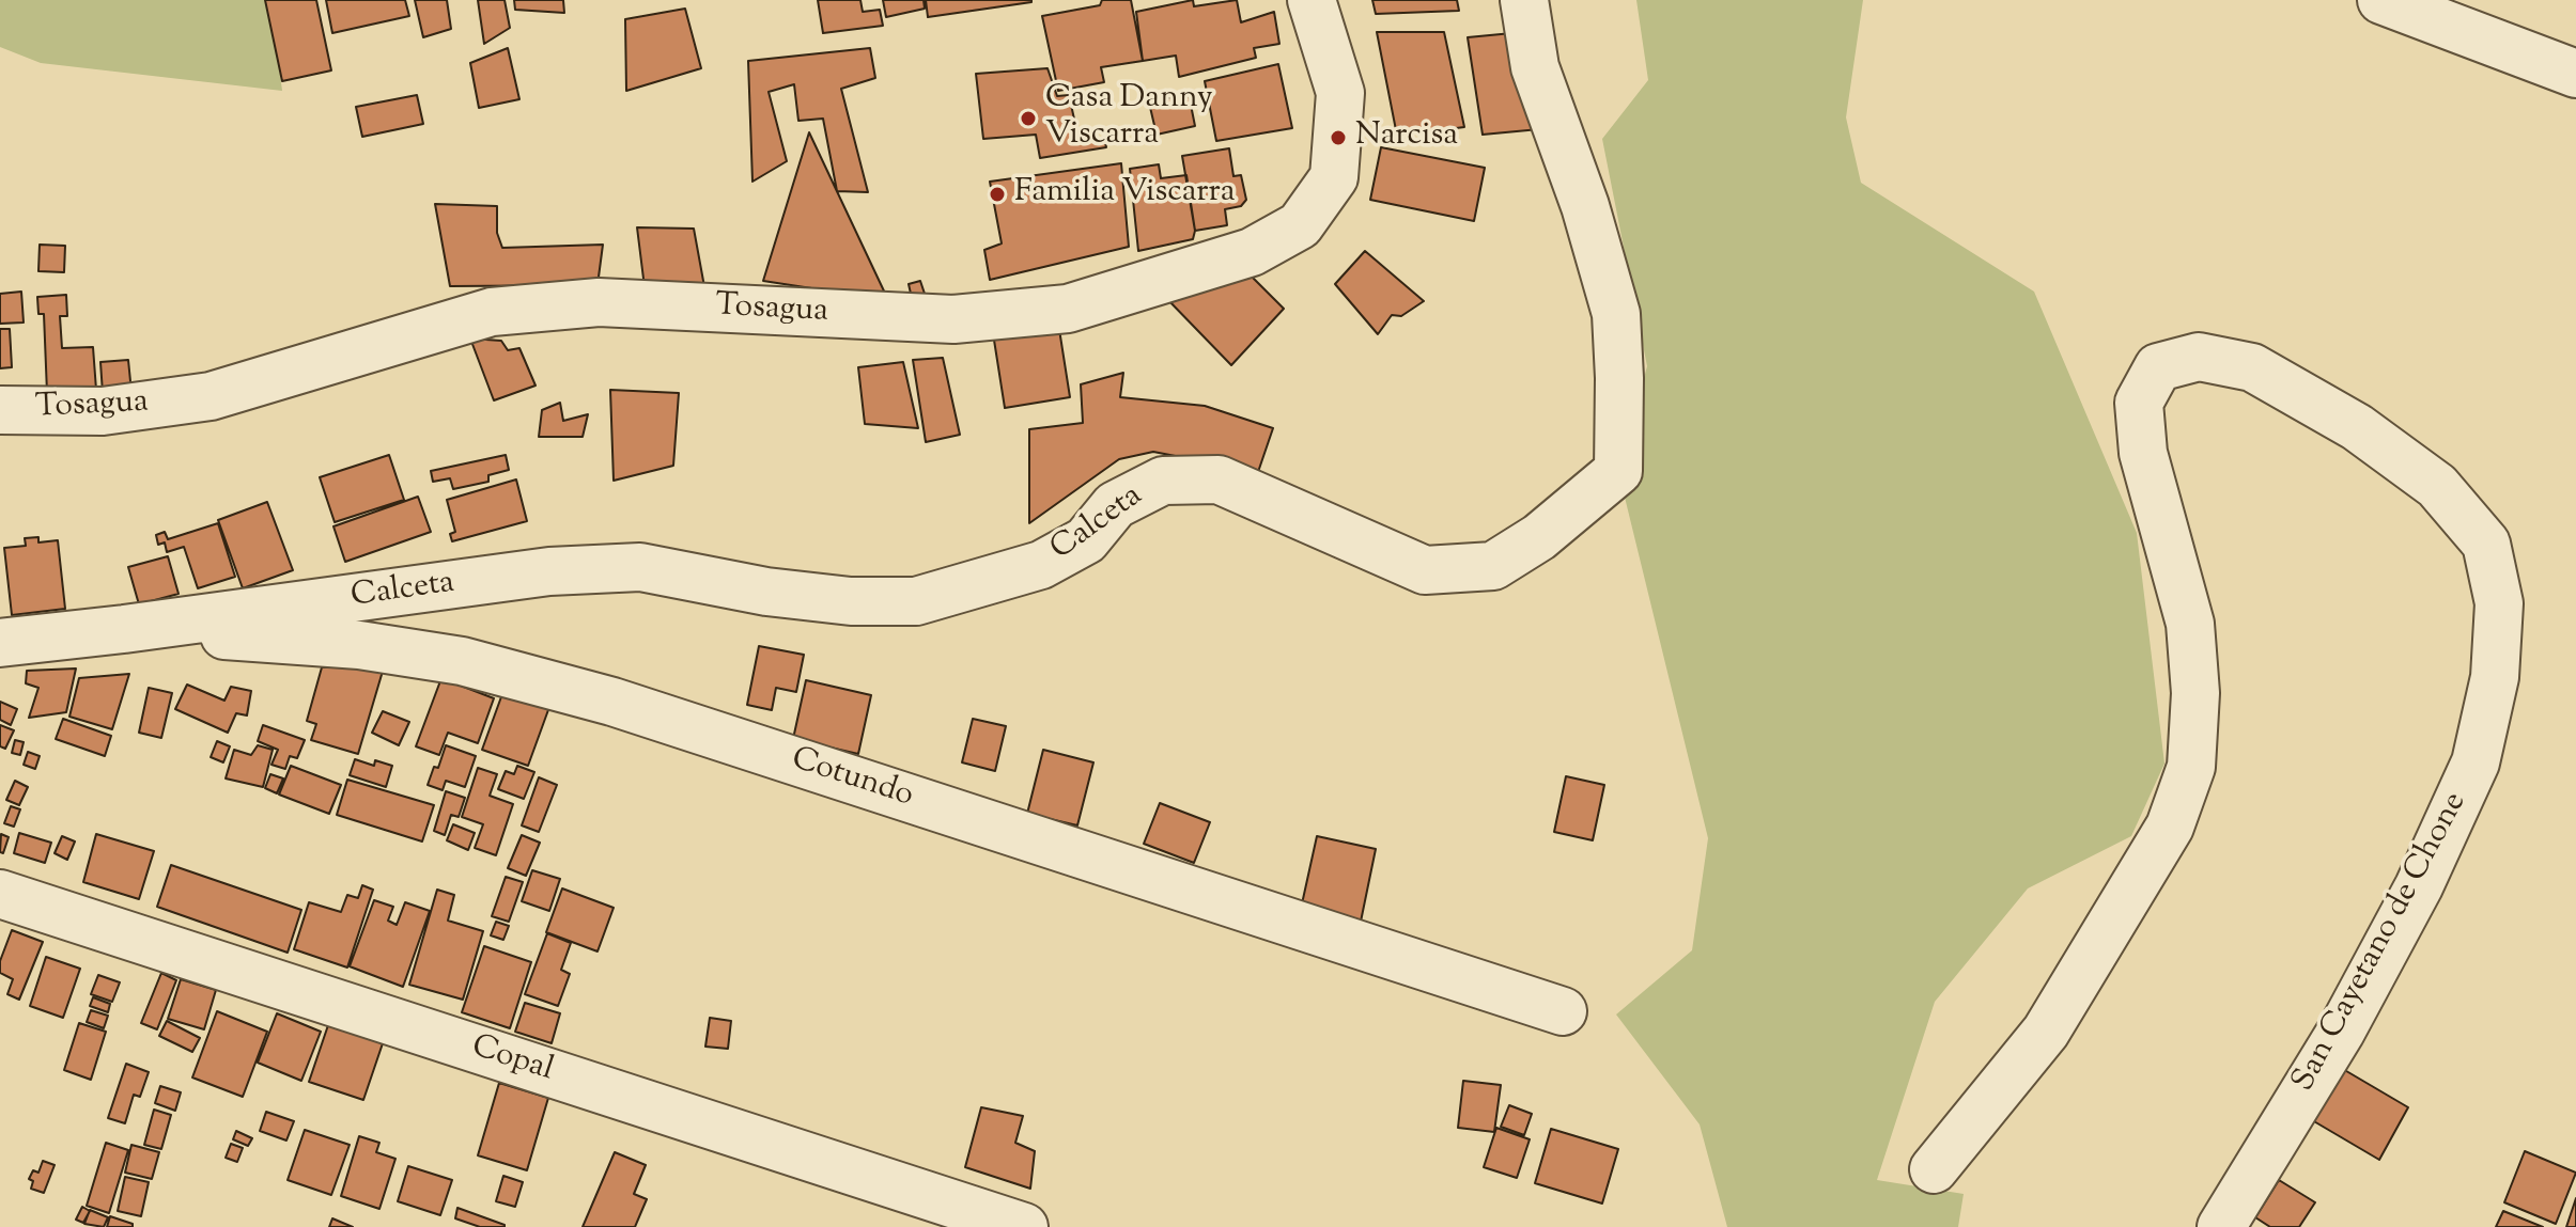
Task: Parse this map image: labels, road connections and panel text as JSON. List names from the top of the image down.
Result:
{
  "streets": {
    "street": [
      "Tosagua",
      "Calceta",
      "Cotundo",
      "San Cayetano de Chone",
      "Copal"
    ]
  },
  "crossings": [
    ["Calceta", "Cotundo"]
  ],
  "places": ["Casa Danny Viscarra", "Narcisa", "Familia Viscarra"]
}
